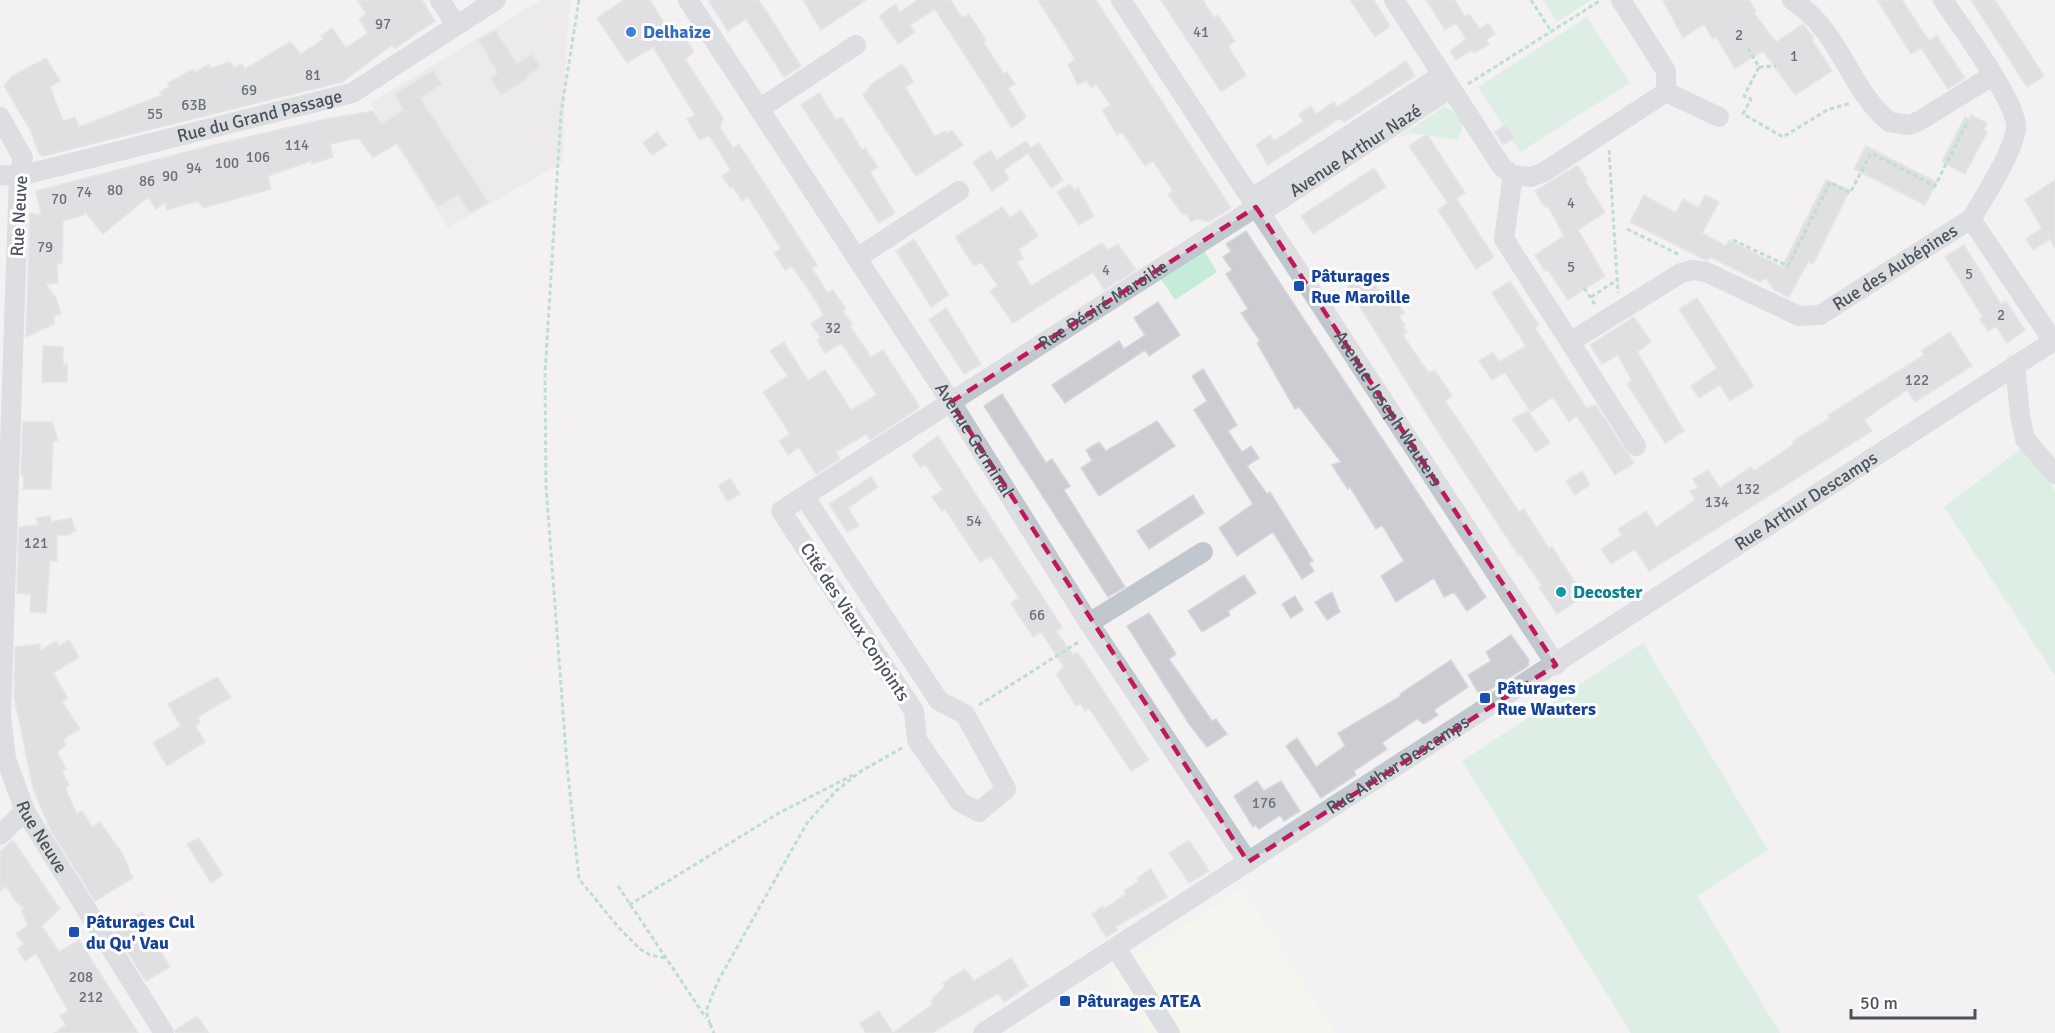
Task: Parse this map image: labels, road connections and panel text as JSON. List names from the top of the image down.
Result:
{
  "streets": {
    "street": [
      "Rue du Grand Passage",
      "Avenue Arthur Nazé",
      "Rue Neuve",
      "Rue des Aubépines",
      "Rue Désiré Maroille",
      "Avenue Joseph Wauters",
      "Avenue Germinal",
      "Rue Arthur Descamps",
      "Cité des Vieux Conjoints"
    ]
  },
  "crossings": [
    ["Rue du Grand Passage", "Rue Neuve"],
    ["Avenue Arthur Nazé", "Rue Désiré Maroille"],
    ["Avenue Arthur Nazé", "Avenue Joseph Wauters"],
    ["Rue des Aubépines", "Rue Arthur Descamps"],
    ["Rue Désiré Maroille", "Avenue Joseph Wauters"],
    ["Rue Désiré Maroille", "Avenue Germinal"],
    ["Rue Désiré Maroille", "Cité des Vieux Conjoints"],
    ["Avenue Joseph Wauters", "Rue Arthur Descamps"],
    ["Avenue Germinal", "Rue Arthur Descamps"],
    ["Avenue Germinal", "Cité des Vieux Conjoints"]
  ],
  "places": {
    "other": ["Delhaize", "Decoster"],
    "transit": [
      "Pâturages Rue Maroille",
      "Pâturages Rue Wauters",
      "Pâturages Cul du Qu' Vau",
      "Pâturages ATEA"
    ]
  },
  "house_numbers": [
    "97",
    "41",
    "2",
    "1",
    "81",
    "69",
    "63B",
    "55",
    "114",
    "106",
    "100",
    "94",
    "90",
    "86",
    "80",
    "74",
    "70",
    "4",
    "79",
    "5",
    "4",
    "5",
    "2",
    "32",
    "122",
    "132",
    "134",
    "54",
    "121",
    "66",
    "176",
    "208",
    "212"
  ],
  "scale_bar": "50 m"
}
